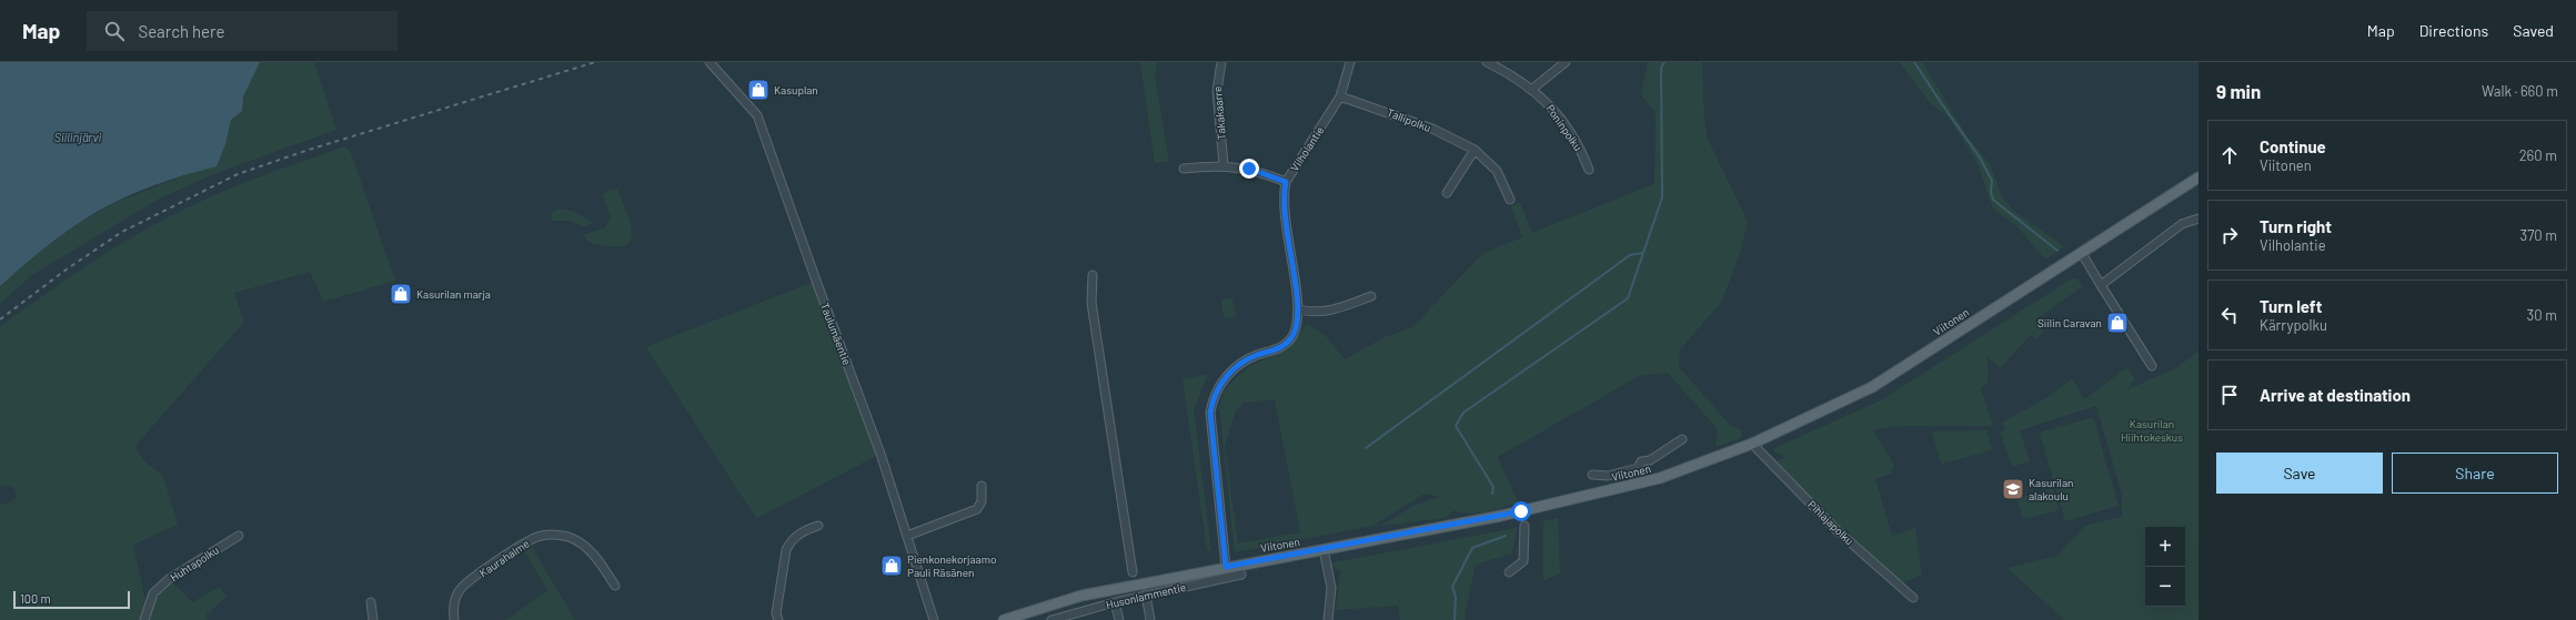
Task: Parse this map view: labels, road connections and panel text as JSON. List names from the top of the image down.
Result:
{
  "streets": {
    "main road": ["Viitonen"],
    "street": [
      "Takakaarre",
      "Tallipolku",
      "Poninpolku",
      "Vilholantie",
      "Taulumäentie",
      "Pihlajapolku",
      "Kaurahalme",
      "Huhtapolku",
      "Husonlammentie"
    ]
  },
  "crossings": [
    ["Tallipolku", "Vilholantie"],
    ["Vilholantie", "Viitonen"],
    ["Viitonen", "Pihlajapolku"]
  ],
  "water": ["Siilinjärvi"],
  "parks": ["Kasurilan Hiihtokeskus"],
  "places": {
    "shop": [
      "Kasuplan",
      "Kasurilan marja",
      "Siilin Caravan",
      "Pienkonekorjaamo Pauli Räsänen"
    ],
    "school or university": ["Kasurilan alakoulu"]
  },
  "scale_bar": "100 m",
  "page": {
    "header": "Map",
    "search": "Search here",
    "nav": ["Map", "Directions", "Saved"],
    "heading": ["9 min", "Walk · 660 m"],
    "list": [
      ["Continue", "Viitonen", "260 m"],
      ["Turn right", "Vilholantie", "370 m"],
      ["Turn left", "Kärrypolku", "30 m"],
      "Arrive at destination"
    ],
    "buttons": ["Save", "Share"],
    "map_buttons": ["+", "−"],
    "scale": "100 m"
  }
}
